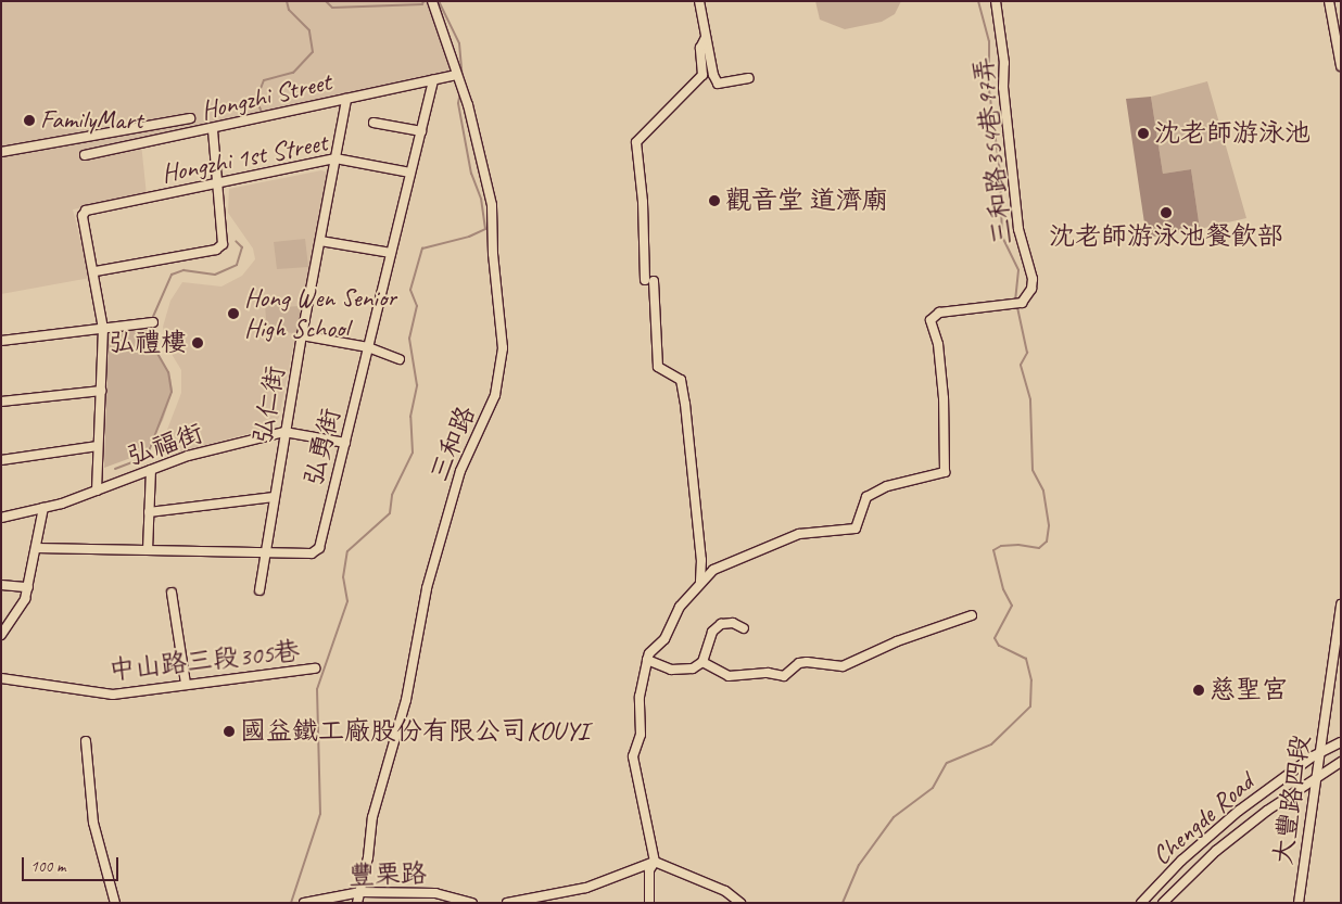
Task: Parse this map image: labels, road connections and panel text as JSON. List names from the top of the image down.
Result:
{
  "streets": {
    "street": [
      "Hongzhi Street",
      "三和路354巷97弄",
      "Hongzhi 1st Street",
      "弘仁街",
      "三和路",
      "弘福街",
      "弘勇街",
      "中山路三段305巷",
      "大豐路四段",
      "Chengde Road",
      "豐栗路"
    ]
  },
  "crossings": [
    ["Hongzhi Street", "弘仁街"],
    ["Hongzhi Street", "三和路"],
    ["Hongzhi Street", "弘勇街"],
    ["Hongzhi 1st Street", "弘仁街"],
    ["Hongzhi 1st Street", "弘勇街"],
    ["弘仁街", "弘福街"],
    ["弘仁街", "弘勇街"],
    ["三和路", "豐栗路"],
    ["弘福街", "弘勇街"],
    ["大豐路四段", "Chengde Road"]
  ],
  "places": [
    "FamilyMart",
    "沈老師游泳池",
    "觀音堂 道濟廟",
    "沈老師游泳池餐飲部",
    "Hong Wen Senior High School",
    "弘禮樓",
    "慈聖宮",
    "國益鐵工廠股份有限公司KOUYI"
  ],
  "scale_bar": "100 m"
}
